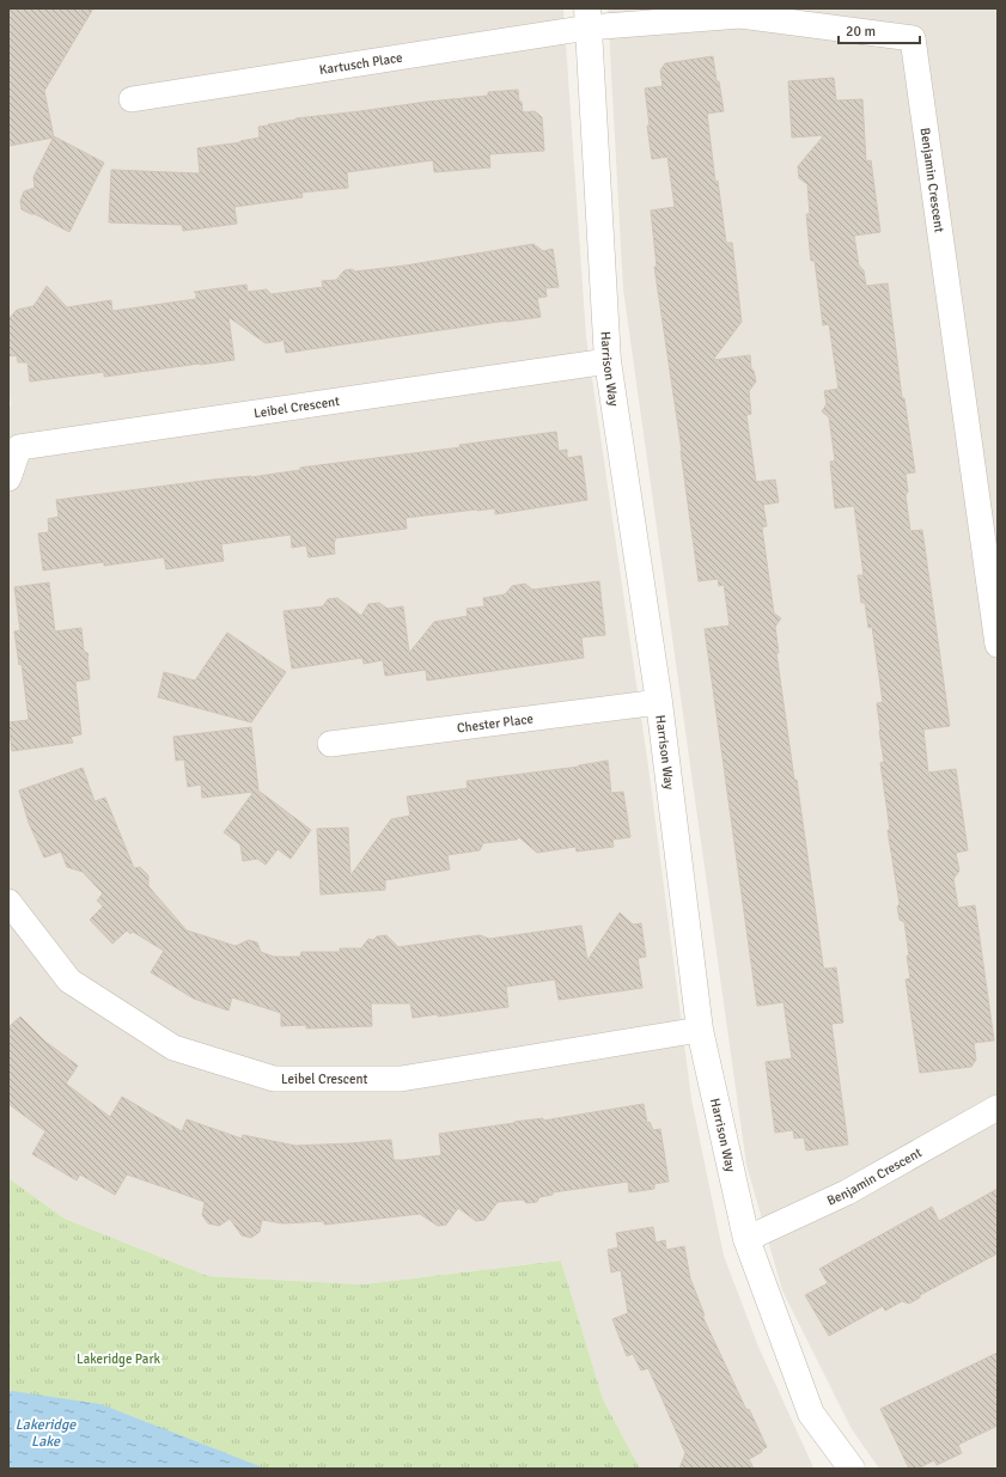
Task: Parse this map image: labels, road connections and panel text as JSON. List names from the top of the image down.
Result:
{
  "streets": {
    "street": [
      "Kartusch Place",
      "Benjamin Crescent",
      "Harrison Way",
      "Leibel Crescent",
      "Chester Place"
    ]
  },
  "crossings": [
    ["Kartusch Place", "Benjamin Crescent"],
    ["Kartusch Place", "Harrison Way"],
    ["Benjamin Crescent", "Harrison Way"],
    ["Harrison Way", "Leibel Crescent"],
    ["Harrison Way", "Chester Place"]
  ],
  "water": ["Lakeridge Lake"],
  "parks": ["Lakeridge Park"],
  "scale_bar": "20 m"
}
